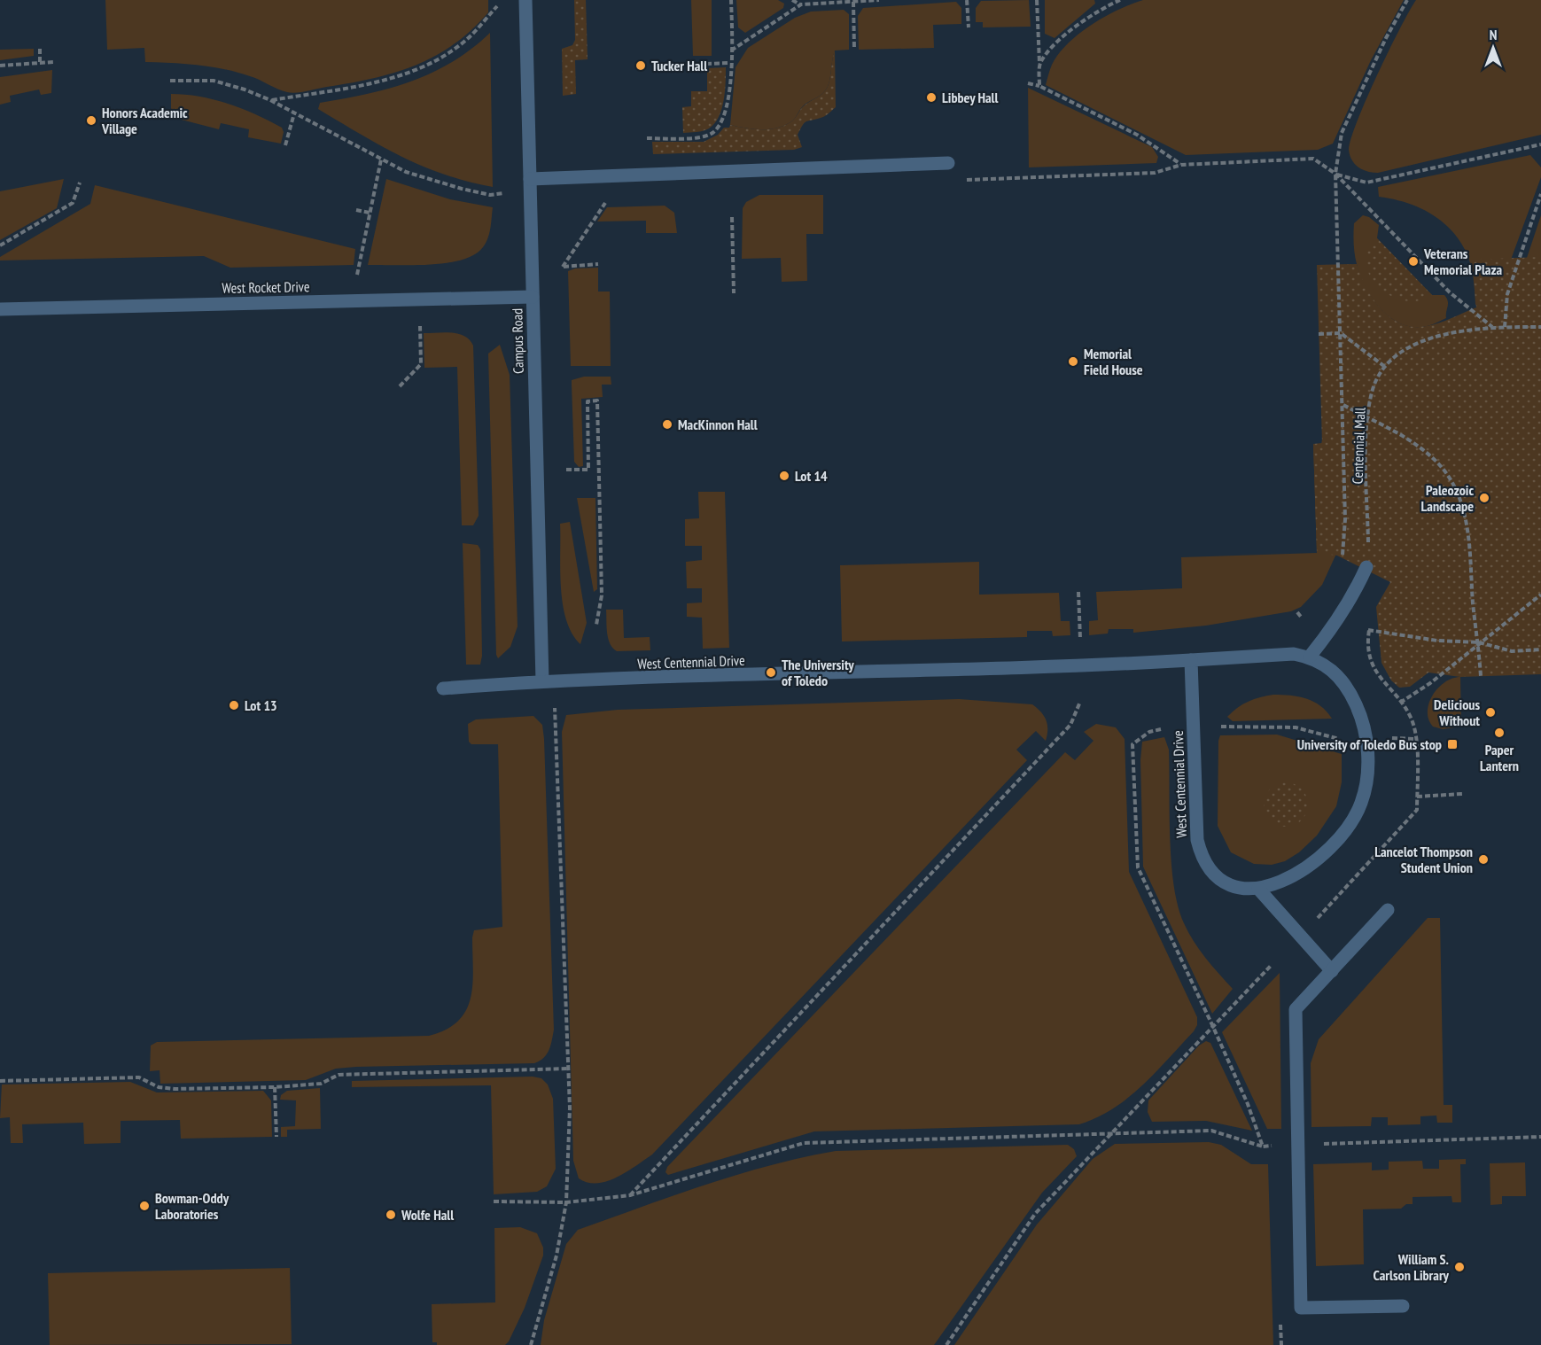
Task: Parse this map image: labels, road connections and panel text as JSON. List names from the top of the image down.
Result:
{
  "streets": {
    "street": ["West Rocket Drive", "Campus Road", "West Centennial Drive"],
    "path": ["Centennial Mall"]
  },
  "crossings": [
    ["West Rocket Drive", "Campus Road"],
    ["Campus Road", "West Centennial Drive"]
  ],
  "places": {
    "other": [
      "Tucker Hall",
      "Libbey Hall",
      "Honors Academic Village",
      "Veterans Memorial Plaza",
      "Memorial Field House",
      "MacKinnon Hall",
      "Lot 14",
      "Paleozoic Landscape",
      "The University of Toledo",
      "Lot 13",
      "Delicious Without",
      "Paper Lantern",
      "Lancelot Thompson Student Union",
      "Bowman-Oddy Laboratories",
      "Wolfe Hall",
      "William S. Carlson Library"
    ],
    "transit": ["University of Toledo Bus stop"]
  },
  "north": "top"
}
